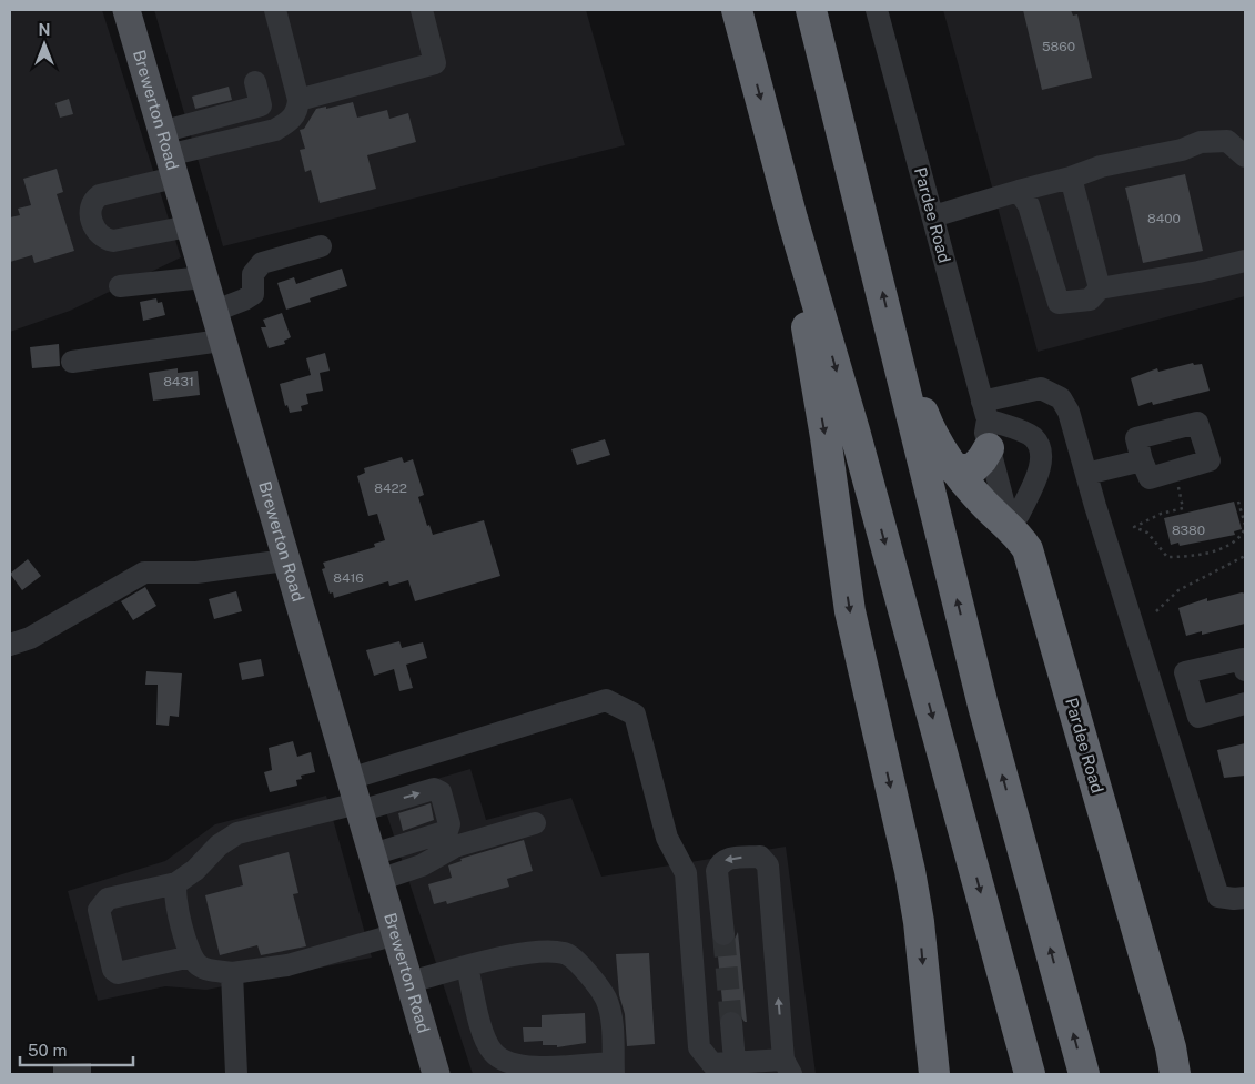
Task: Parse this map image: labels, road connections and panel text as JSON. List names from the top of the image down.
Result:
{
  "streets": {
    "highway": ["Pardee Road"],
    "main road": ["Brewerton Road"]
  },
  "house_numbers": [
    "5860",
    "8400",
    "8431",
    "8422",
    "8380",
    "8416"
  ],
  "scale_bar": "50 m",
  "north": "top"
}
